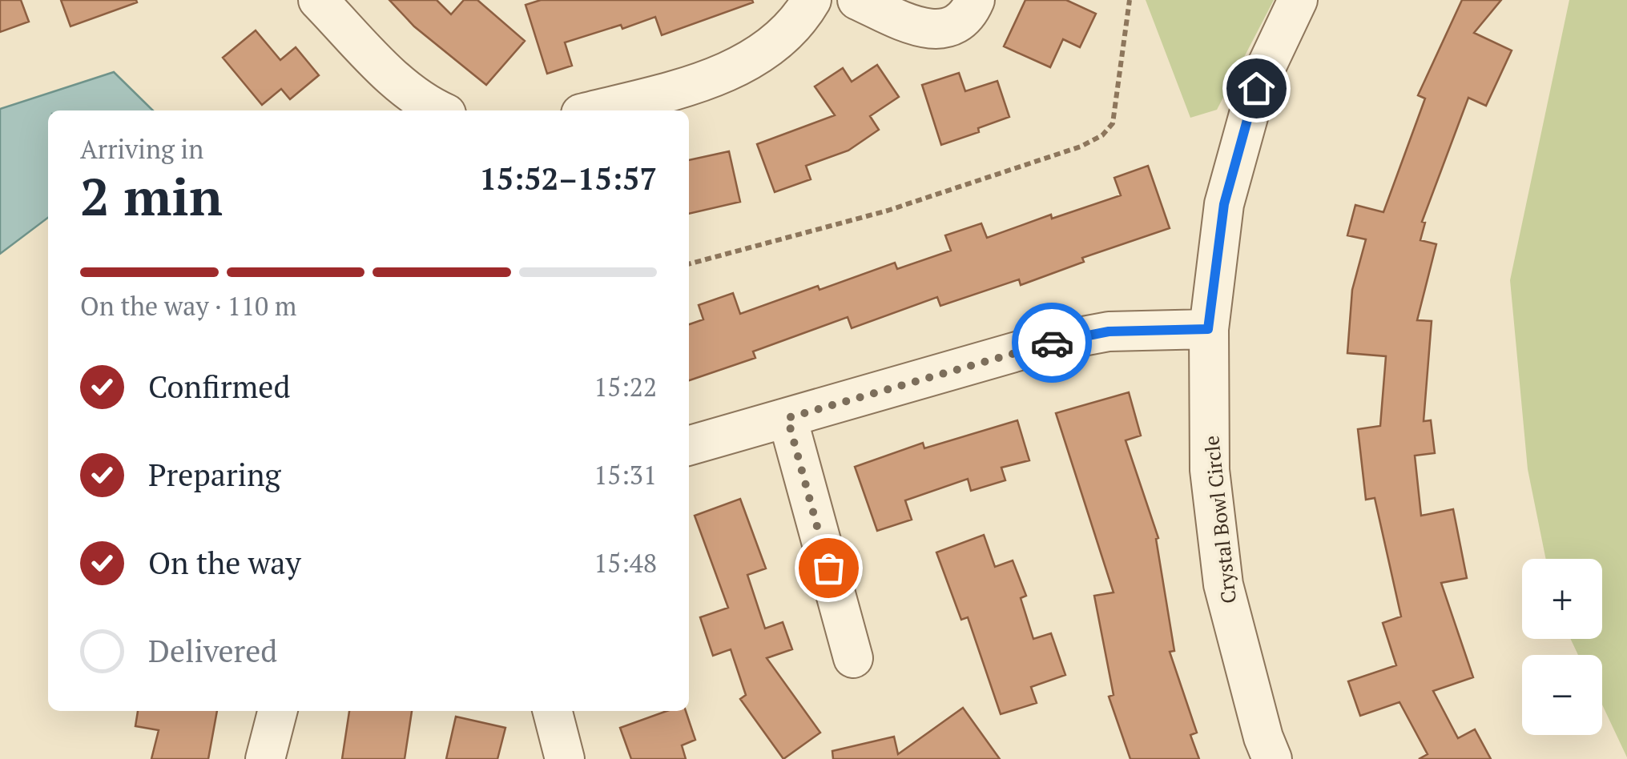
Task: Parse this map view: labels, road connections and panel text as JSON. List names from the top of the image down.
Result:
{
  "streets": {
    "street": ["Crystal Bowl Circle"]
  },
  "page": {
    "heading": ["2 min", "Arriving in", "15:52–15:57"],
    "bar": "On the way · 110 m",
    "list": [
      ["Confirmed", "15:22"],
      ["Preparing", "15:31"],
      ["On the way", "15:48"],
      "Delivered"
    ],
    "map_buttons": ["+", "−"]
  }
}
